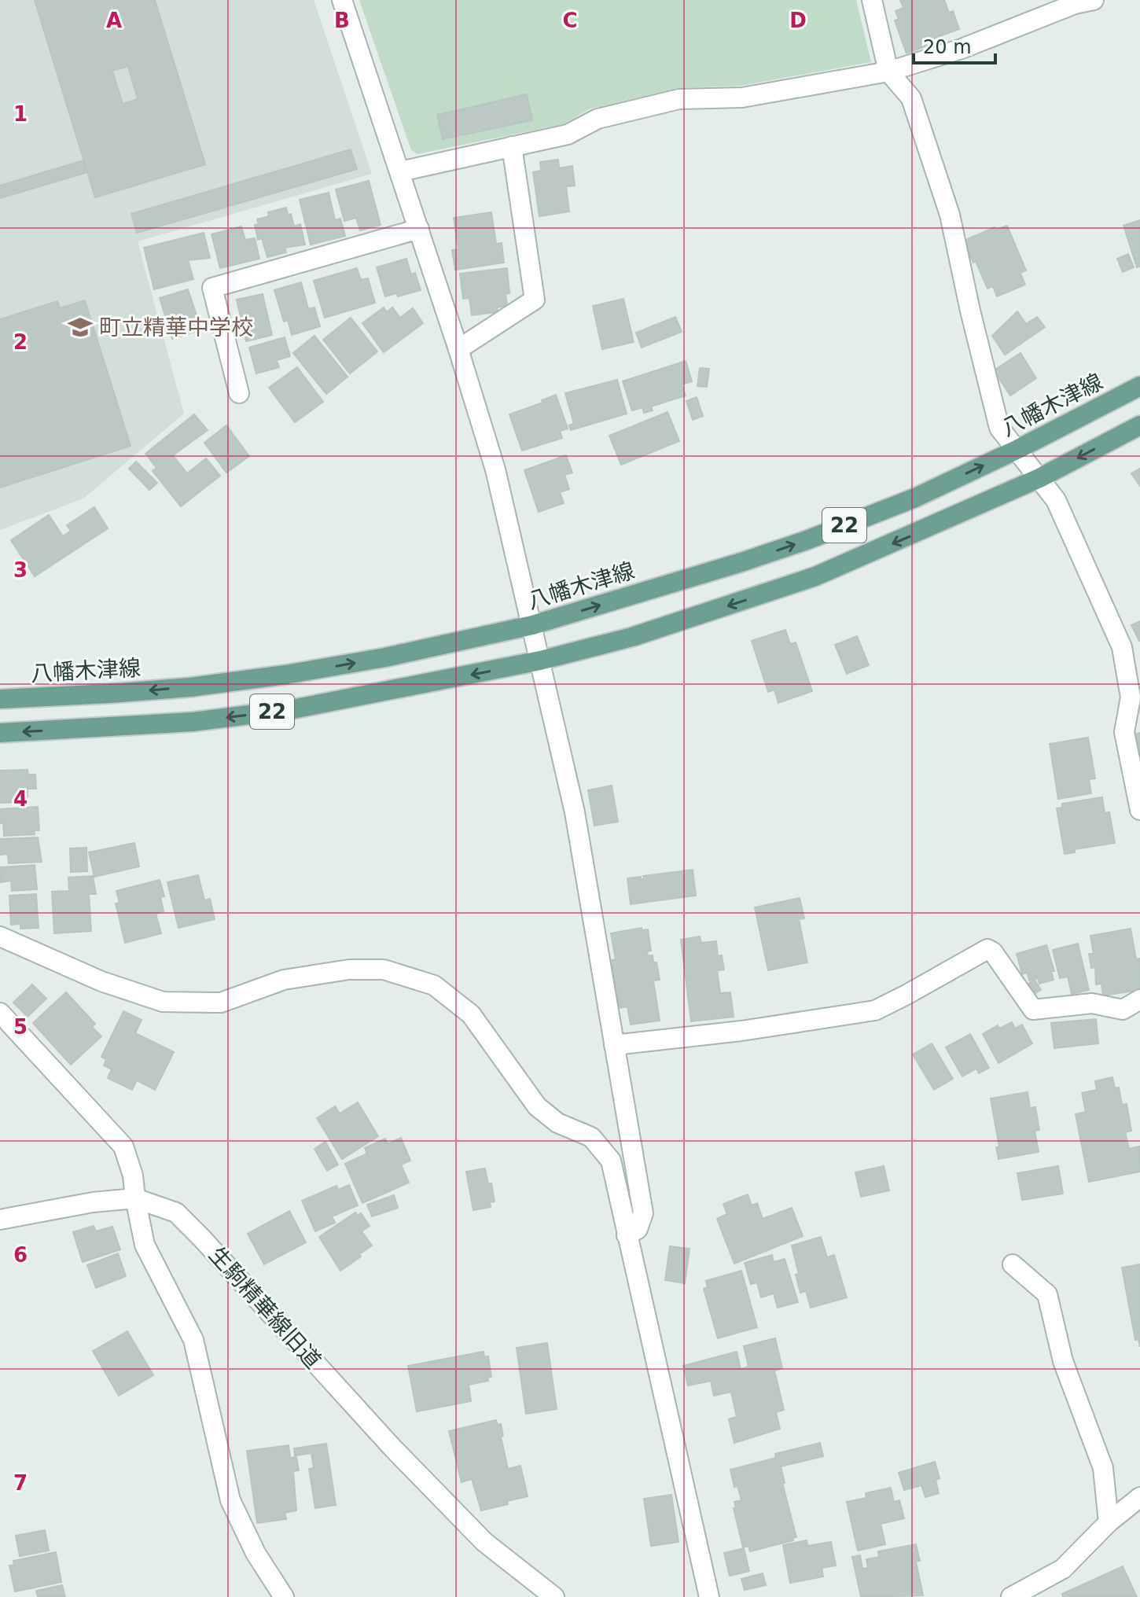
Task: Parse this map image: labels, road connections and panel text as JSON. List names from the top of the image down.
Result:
{
  "streets": {
    "main road": ["八幡木津線", "22"],
    "street": ["生駒精華線旧道"]
  },
  "places": {
    "school or university": ["町立精華中学校"]
  },
  "scale_bar": "20 m",
  "grid": {
    "columns": [
      "A",
      "B",
      "C",
      "D"
    ],
    "rows": [
      "1",
      "2",
      "3",
      "4",
      "5",
      "6",
      "7"
    ]
  }
}
